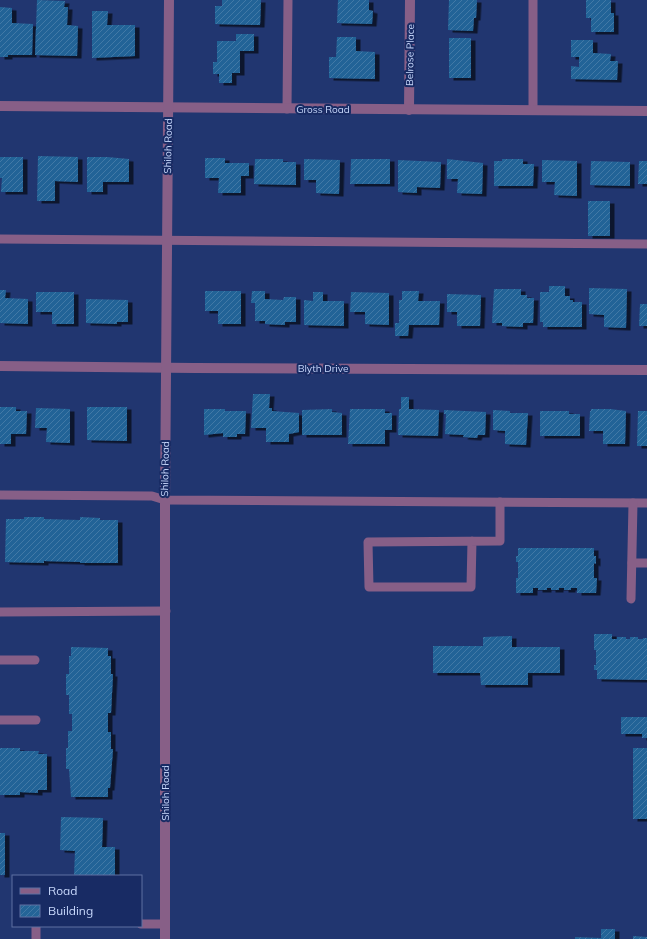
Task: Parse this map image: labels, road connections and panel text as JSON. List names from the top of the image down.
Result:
{
  "streets": {
    "street": [
      "Belrose Place",
      "Gross Road",
      "Shiloh Road",
      "Blyth Drive"
    ]
  },
  "crossings": [
    ["Belrose Place", "Gross Road"],
    ["Gross Road", "Shiloh Road"],
    ["Shiloh Road", "Blyth Drive"]
  ],
  "legend": ["Road", "Building"]
}
